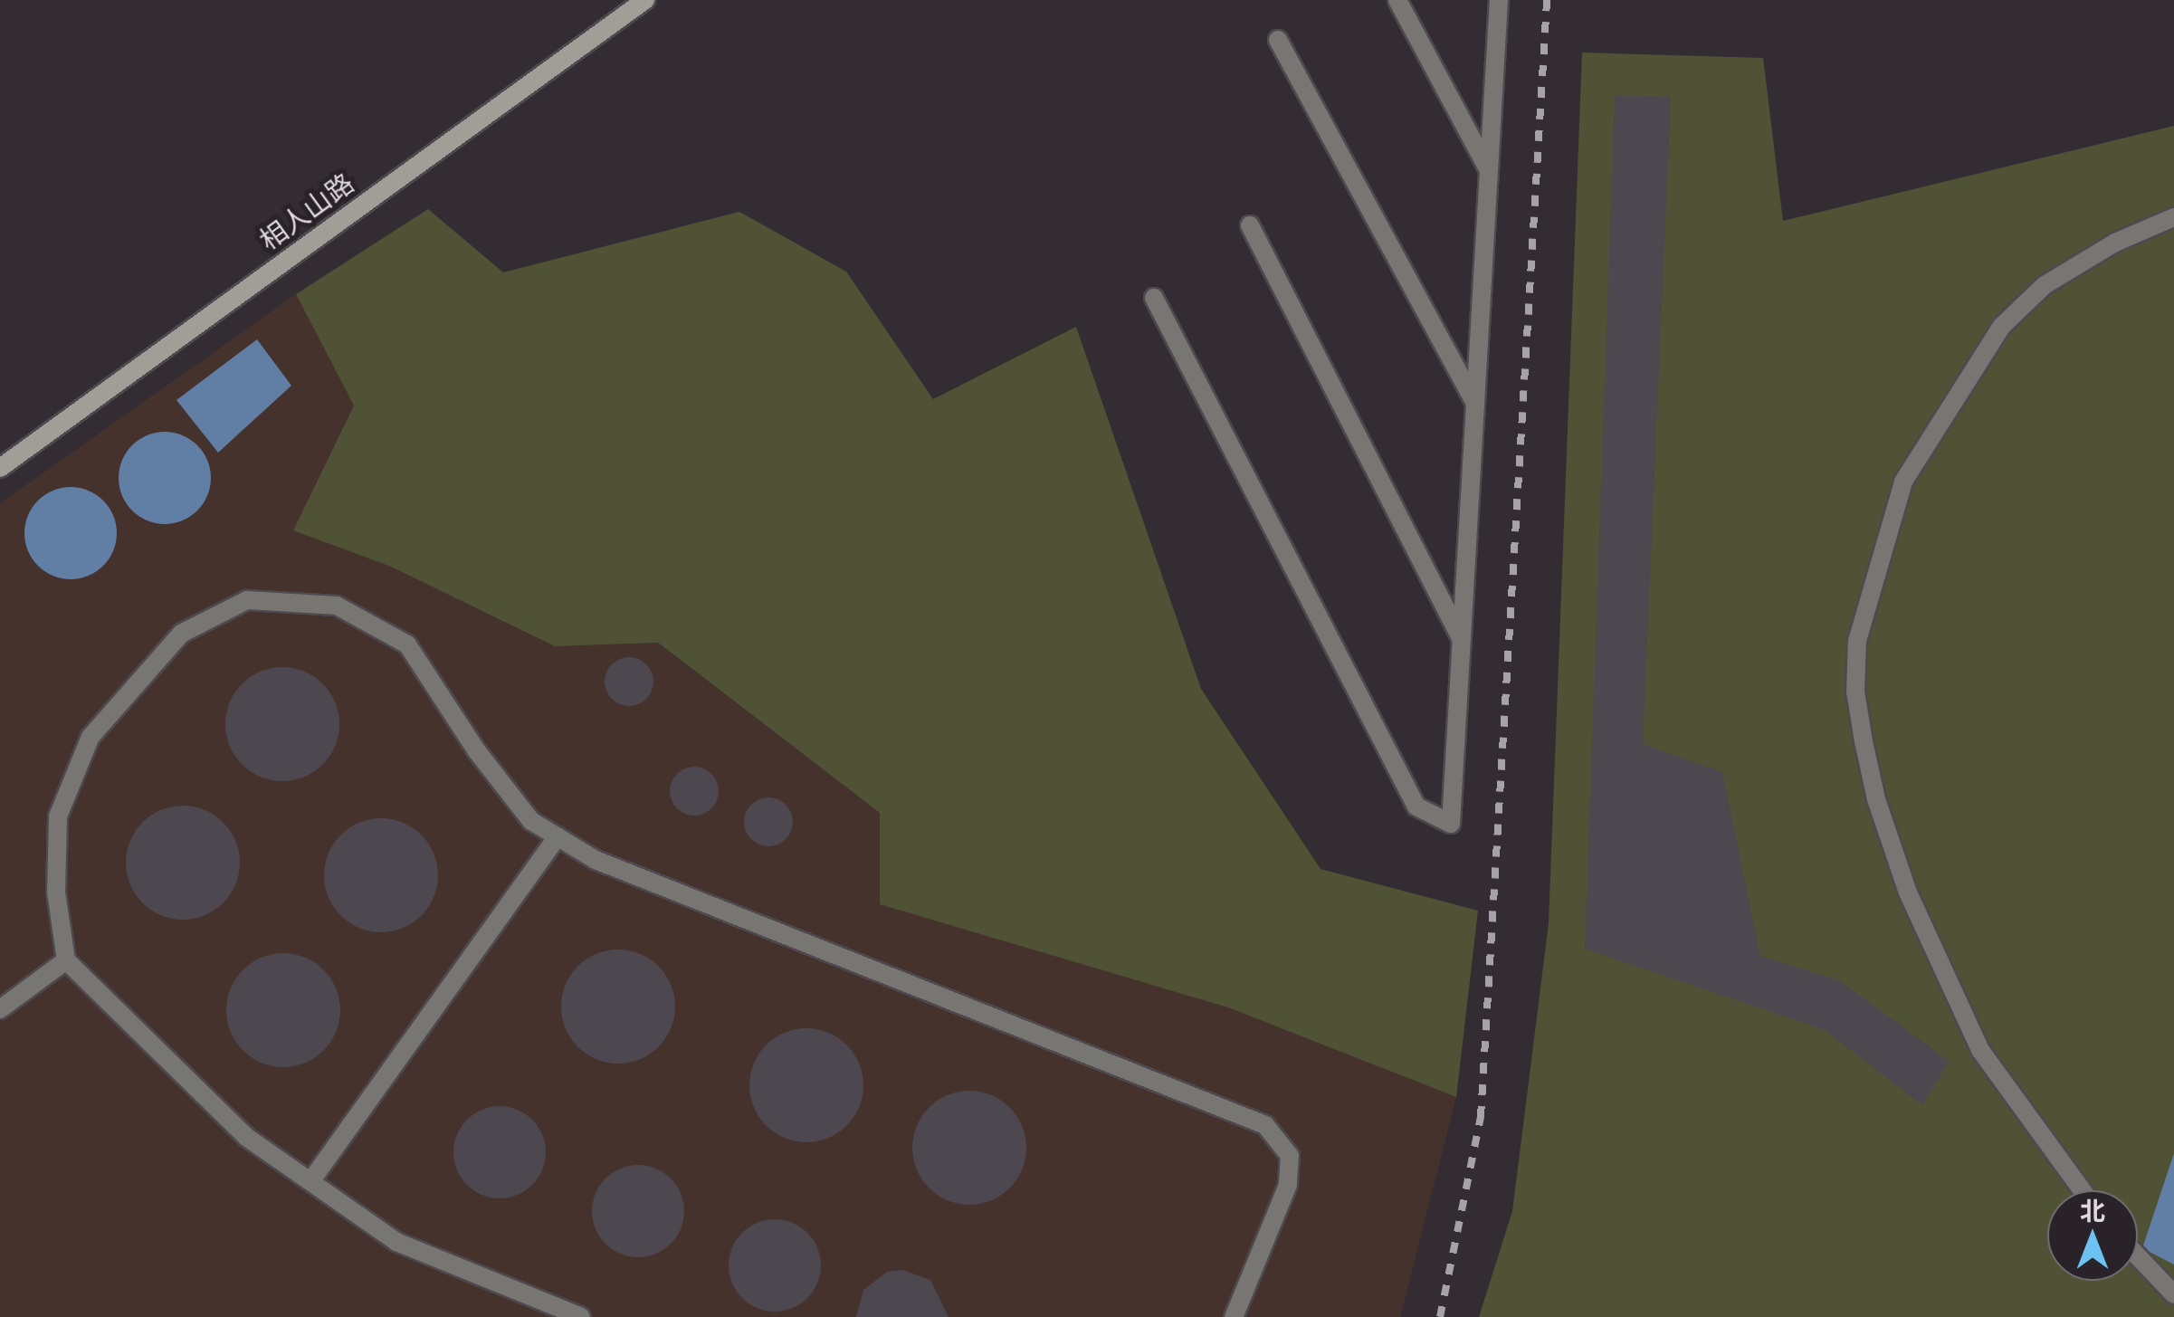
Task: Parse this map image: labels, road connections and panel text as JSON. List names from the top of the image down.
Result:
{
  "streets": {
    "street": ["相人山路"]
  },
  "north": "top"
}
